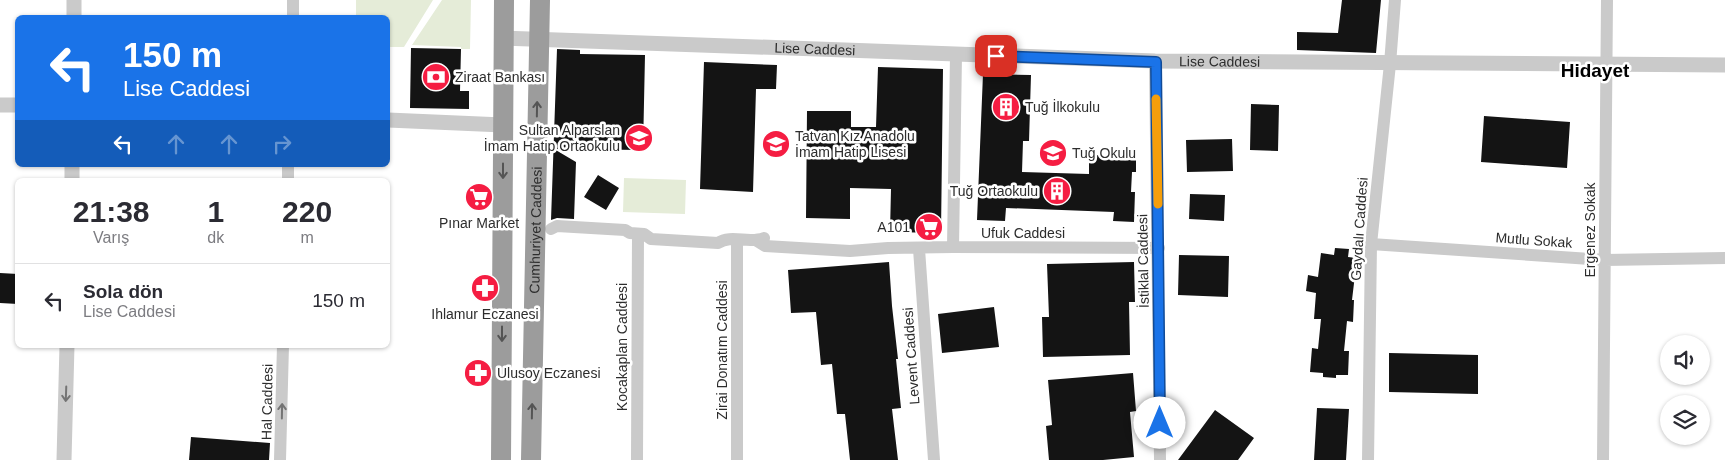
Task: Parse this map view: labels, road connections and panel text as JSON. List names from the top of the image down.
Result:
{
  "streets": {
    "highway": ["Cumhuriyet Caddesi"],
    "street": [
      "Lise Caddesi",
      "Gaydalı Caddesi",
      "Ergenez Sokak",
      "Ufuk Caddesi",
      "Mutlu Sokak",
      "İstiklal Caddesi",
      "Kocakaplan Caddesi",
      "Zirai Donatım Caddesi",
      "Levent Caddesi",
      "Hal Caddesi"
    ]
  },
  "crossings": [
    ["Lise Caddesi", "Gaydalı Caddesi"],
    ["Lise Caddesi", "Cumhuriyet Caddesi"],
    ["Lise Caddesi", "Ergenez Sokak"],
    ["Lise Caddesi", "İstiklal Caddesi"],
    ["Gaydalı Caddesi", "Mutlu Sokak"],
    ["Cumhuriyet Caddesi", "Ufuk Caddesi"],
    ["Ergenez Sokak", "Mutlu Sokak"],
    ["Ufuk Caddesi", "İstiklal Caddesi"],
    ["Ufuk Caddesi", "Kocakaplan Caddesi"],
    ["Ufuk Caddesi", "Zirai Donatım Caddesi"],
    ["Ufuk Caddesi", "Levent Caddesi"]
  ],
  "one_way": ["Hal Caddesi"],
  "districts": ["Hidayet"],
  "places": {
    "bank": ["Ziraat Bankası"],
    "building": ["Tuğ İlkokulu", "Tuğ Ortaokulu"],
    "school or university": ["Sultan Alparslan İmam Hatip Ortaokulu", "Tatvan Kız Anadolu İmam Hatip Lisesi", "Tuğ Okulu"],
    "supermarket": ["Pınar Market", "A101"],
    "pharmacy": ["Ihlamur Eczanesi", "Ulusoy Eczanesi"]
  },
  "page": {
    "turn": ["150 m", "Lise Caddesi"],
    "eta": [
      "21:38",
      "Varış",
      "1",
      "dk",
      "220",
      "m"
    ],
    "list": [
      {
        "name": "Sola dön",
        "note": "Lise Caddesi",
        "value": "150 m"
      }
    ]
  }
}
